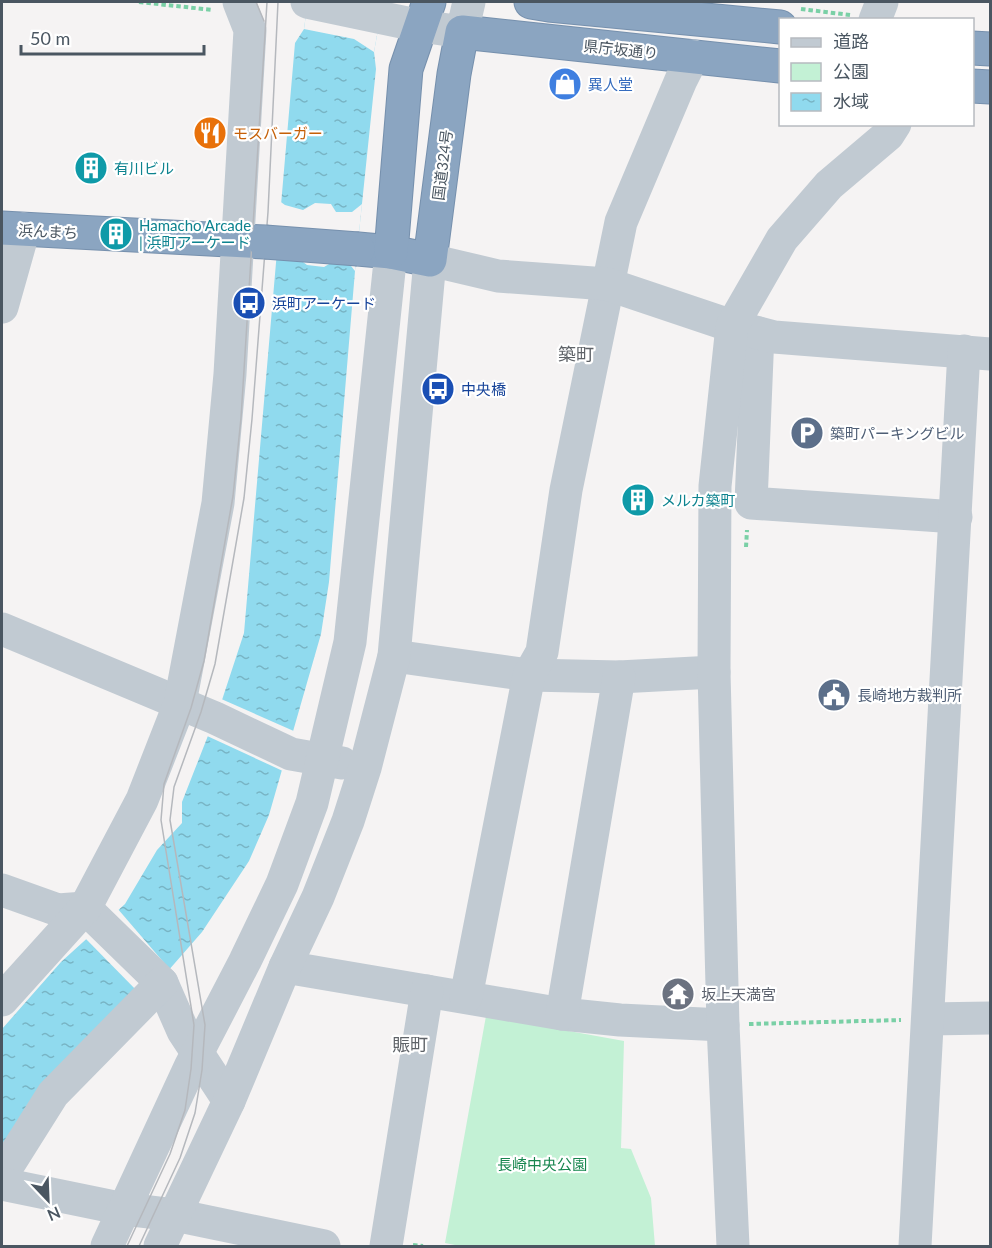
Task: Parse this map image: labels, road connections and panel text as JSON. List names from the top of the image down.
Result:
{
  "streets": {
    "highway": ["県庁坂通り", "国道324号", "浜んまち"]
  },
  "crossings": [
    ["県庁坂通り", "国道324号"]
  ],
  "districts": ["築町", "賑町"],
  "parks": ["長崎中央公園"],
  "places": {
    "shop": ["異人堂"],
    "restaurant": ["モスバーガー"],
    "building": ["有川ビル", "Hamacho Arcade | 浜町アーケード", "メルカ築町"],
    "bus stop": ["浜町アーケード", "中央橋"],
    "parking": ["築町パーキングビル"],
    "public building": ["長崎地方裁判所"],
    "temple": ["坂上天満宮"]
  },
  "legend": ["道路", "公園", "水域"],
  "scale_bar": "50 m",
  "north": "bottom right"
}
